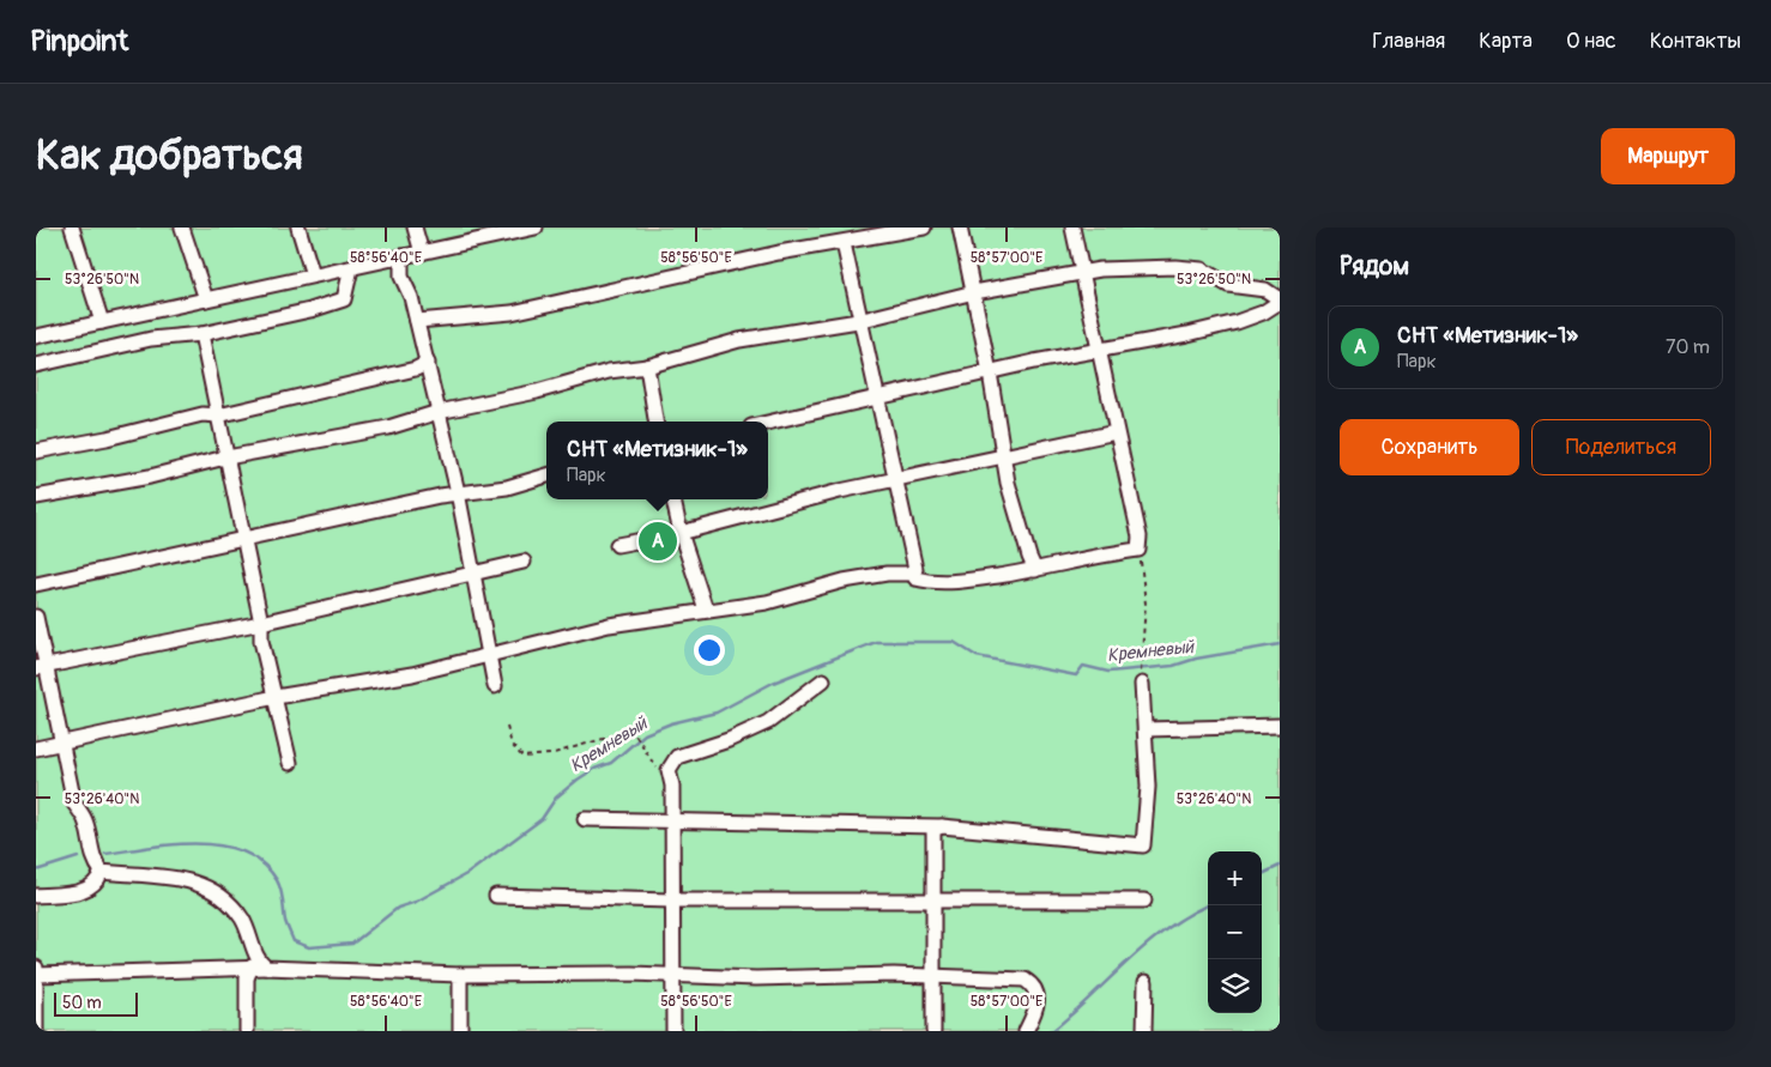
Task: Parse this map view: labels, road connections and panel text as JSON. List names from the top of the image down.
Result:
{
  "water": ["Кремневый"],
  "scale_bar": "50 m",
  "page": {
    "header": "Pinpoint",
    "nav": [
      "Главная",
      "Карта",
      "О нас",
      "Контакты"
    ],
    "buttons": [
      "Маршрут",
      ["Сохранить", "Поделиться"]
    ],
    "title": "Как добраться",
    "heading": "Рядом",
    "list": [
      {
        "mark": "A",
        "name": "СНТ «Метизник-1»",
        "note": "Парк",
        "value": "70 m"
      }
    ],
    "popup": ["СНТ «Метизник-1»", "Парк"],
    "pins": "A",
    "map_buttons": ["+", "−"],
    "scale": "50 m"
  },
  "coordinates": [
    "58°56'40\"E",
    "58°56'50\"E",
    "58°57'00\"E",
    "53°26'50\"N",
    "53°26'40\"N"
  ]
}
